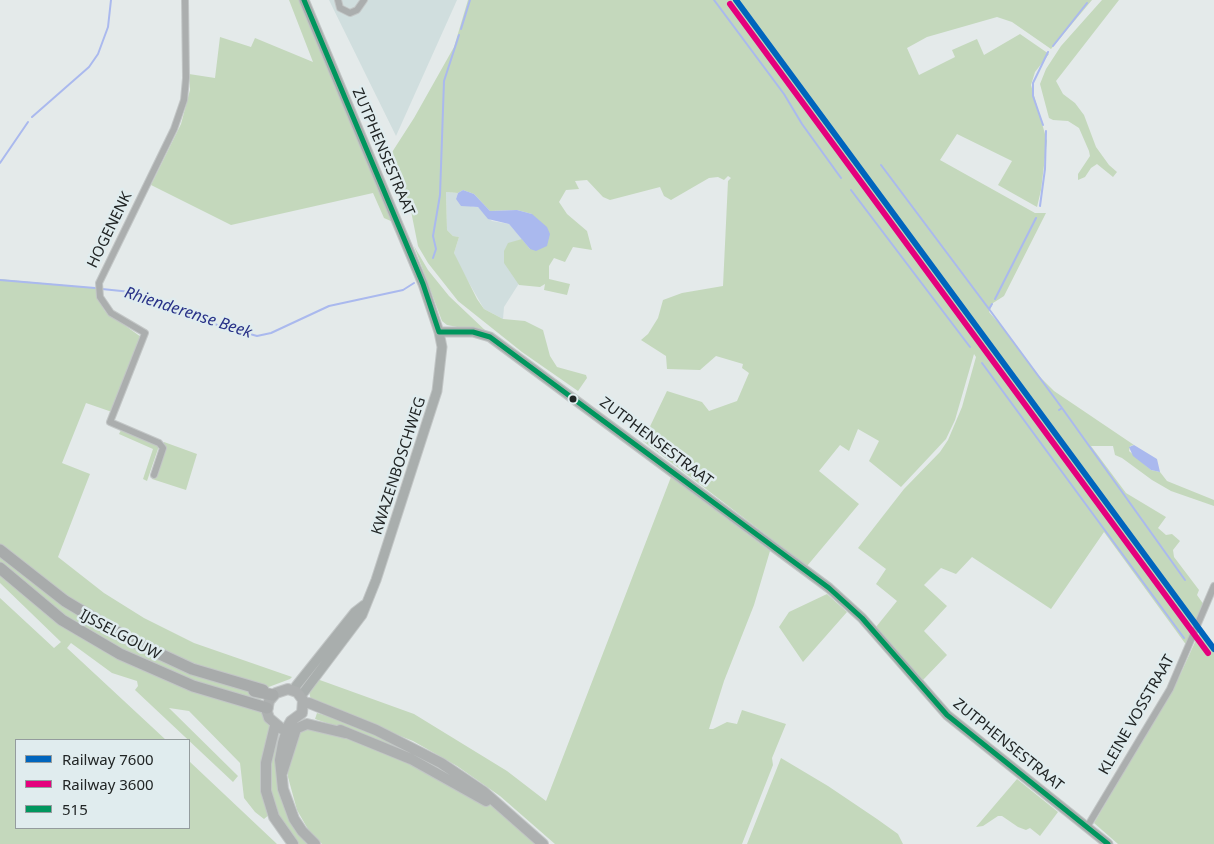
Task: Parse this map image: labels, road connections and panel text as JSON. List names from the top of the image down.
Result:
{
  "streets": {
    "highway": ["IJSSELGOUW"],
    "street": [
      "ZUTPHENSESTRAAT",
      "HOGENENK",
      "KWAZENBOSCHWEG",
      "KLEINE VOSSTRAAT"
    ]
  },
  "crossings": [
    ["ZUTPHENSESTRAAT", "KWAZENBOSCHWEG"],
    ["ZUTPHENSESTRAAT", "KLEINE VOSSTRAAT"]
  ],
  "water": ["Rhienderense Beek"],
  "lines": ["rail line 7600", "transit line 515", "rail line 3600"],
  "legend": ["Railway 7600", "Railway 3600", "515"]
}
